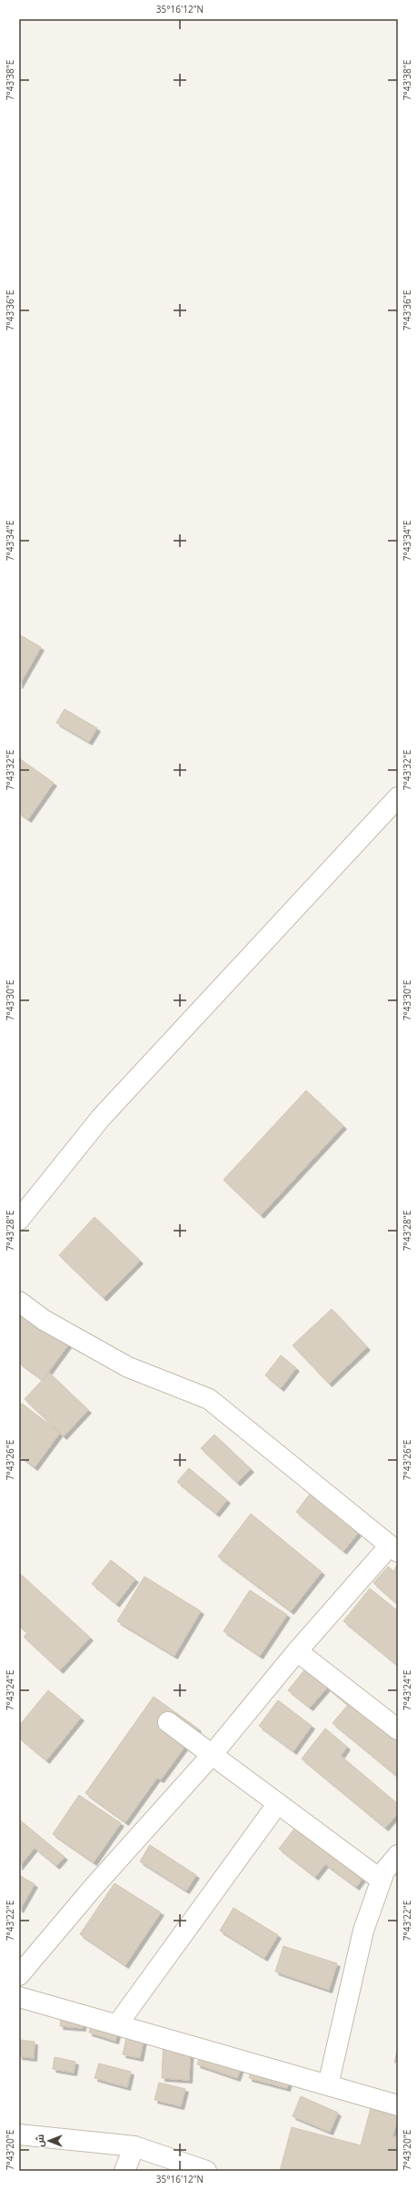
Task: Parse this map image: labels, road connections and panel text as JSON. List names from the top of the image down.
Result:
{
  "north": "left",
  "coordinates": [
    "35°16'12\"N",
    "7°43'38\"E",
    "7°43'36\"E",
    "7°43'34\"E",
    "7°43'32\"E",
    "7°43'30\"E",
    "7°43'28\"E",
    "7°43'26\"E",
    "7°43'24\"E",
    "7°43'22\"E",
    "7°43'20\"E"
  ]
}
